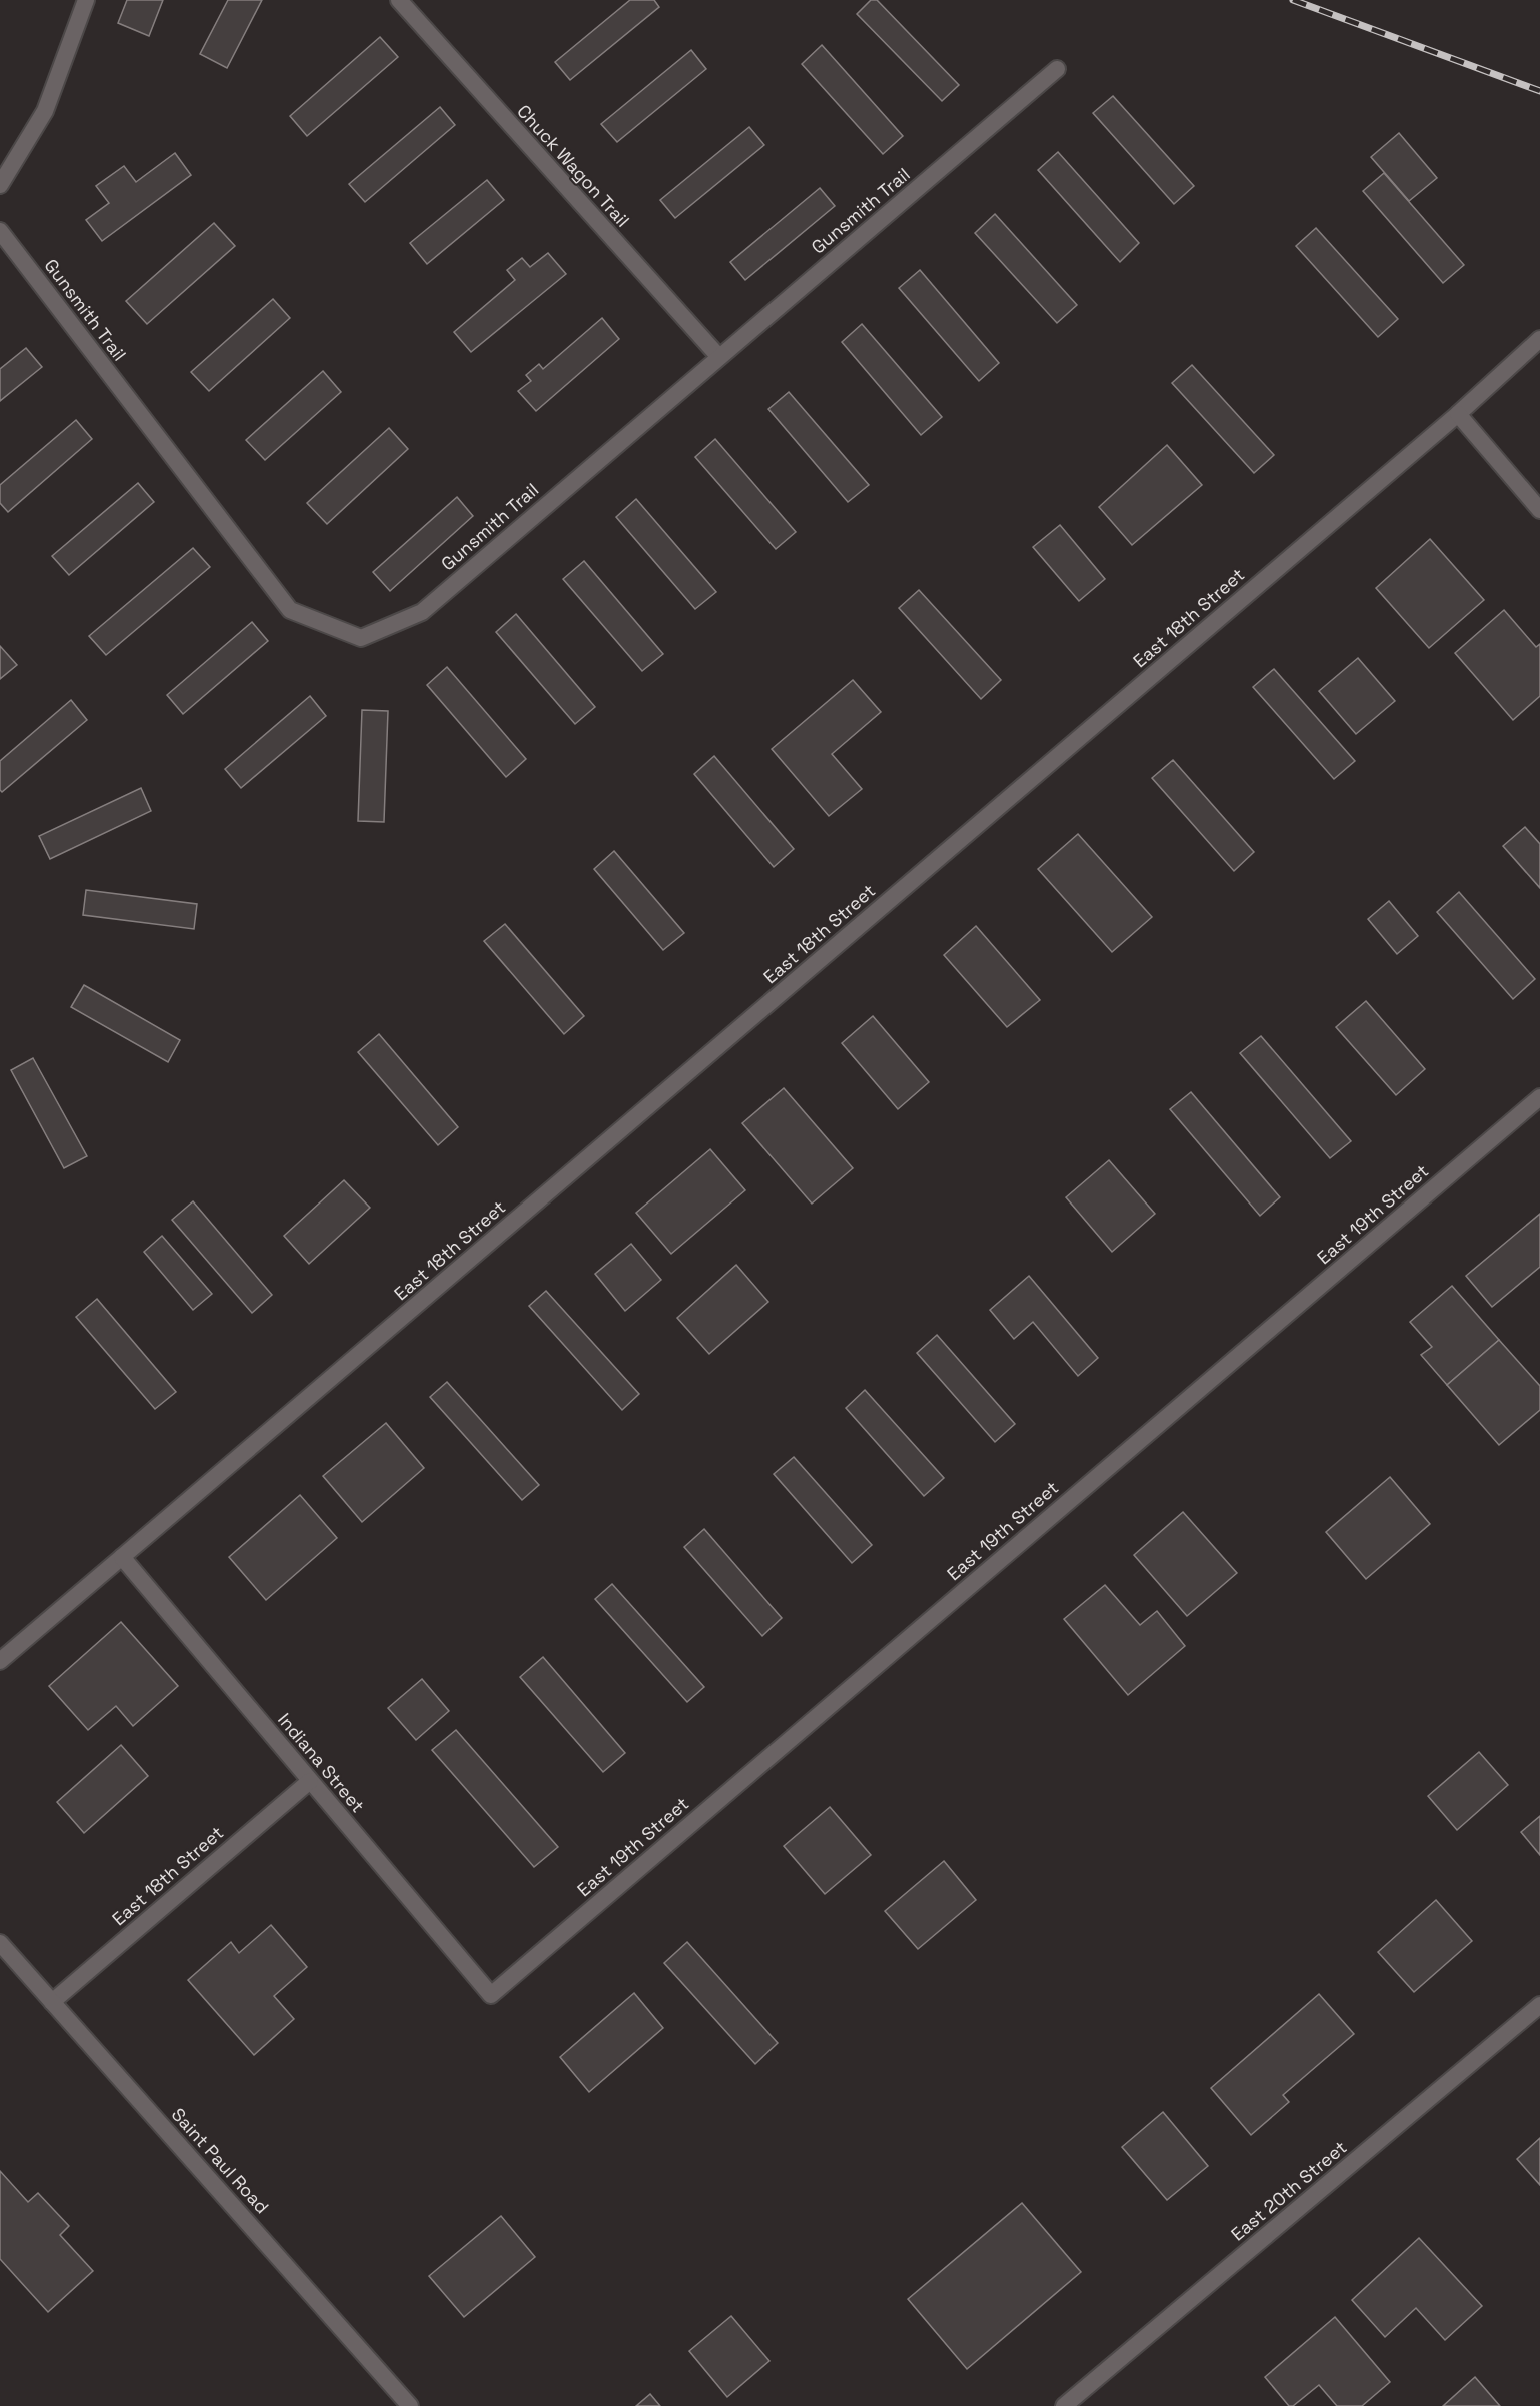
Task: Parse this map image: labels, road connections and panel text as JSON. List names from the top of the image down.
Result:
{
  "streets": {
    "street": [
      "Chuck Wagon Trail",
      "Gunsmith Trail",
      "East 18th Street",
      "East 19th Street",
      "Indiana Street",
      "Saint Paul Road",
      "East 20th Street"
    ]
  },
  "crossings": [
    ["Chuck Wagon Trail", "Gunsmith Trail"],
    ["East 18th Street", "Indiana Street"],
    ["East 18th Street", "Saint Paul Road"],
    ["East 19th Street", "Indiana Street"]
  ]
}
